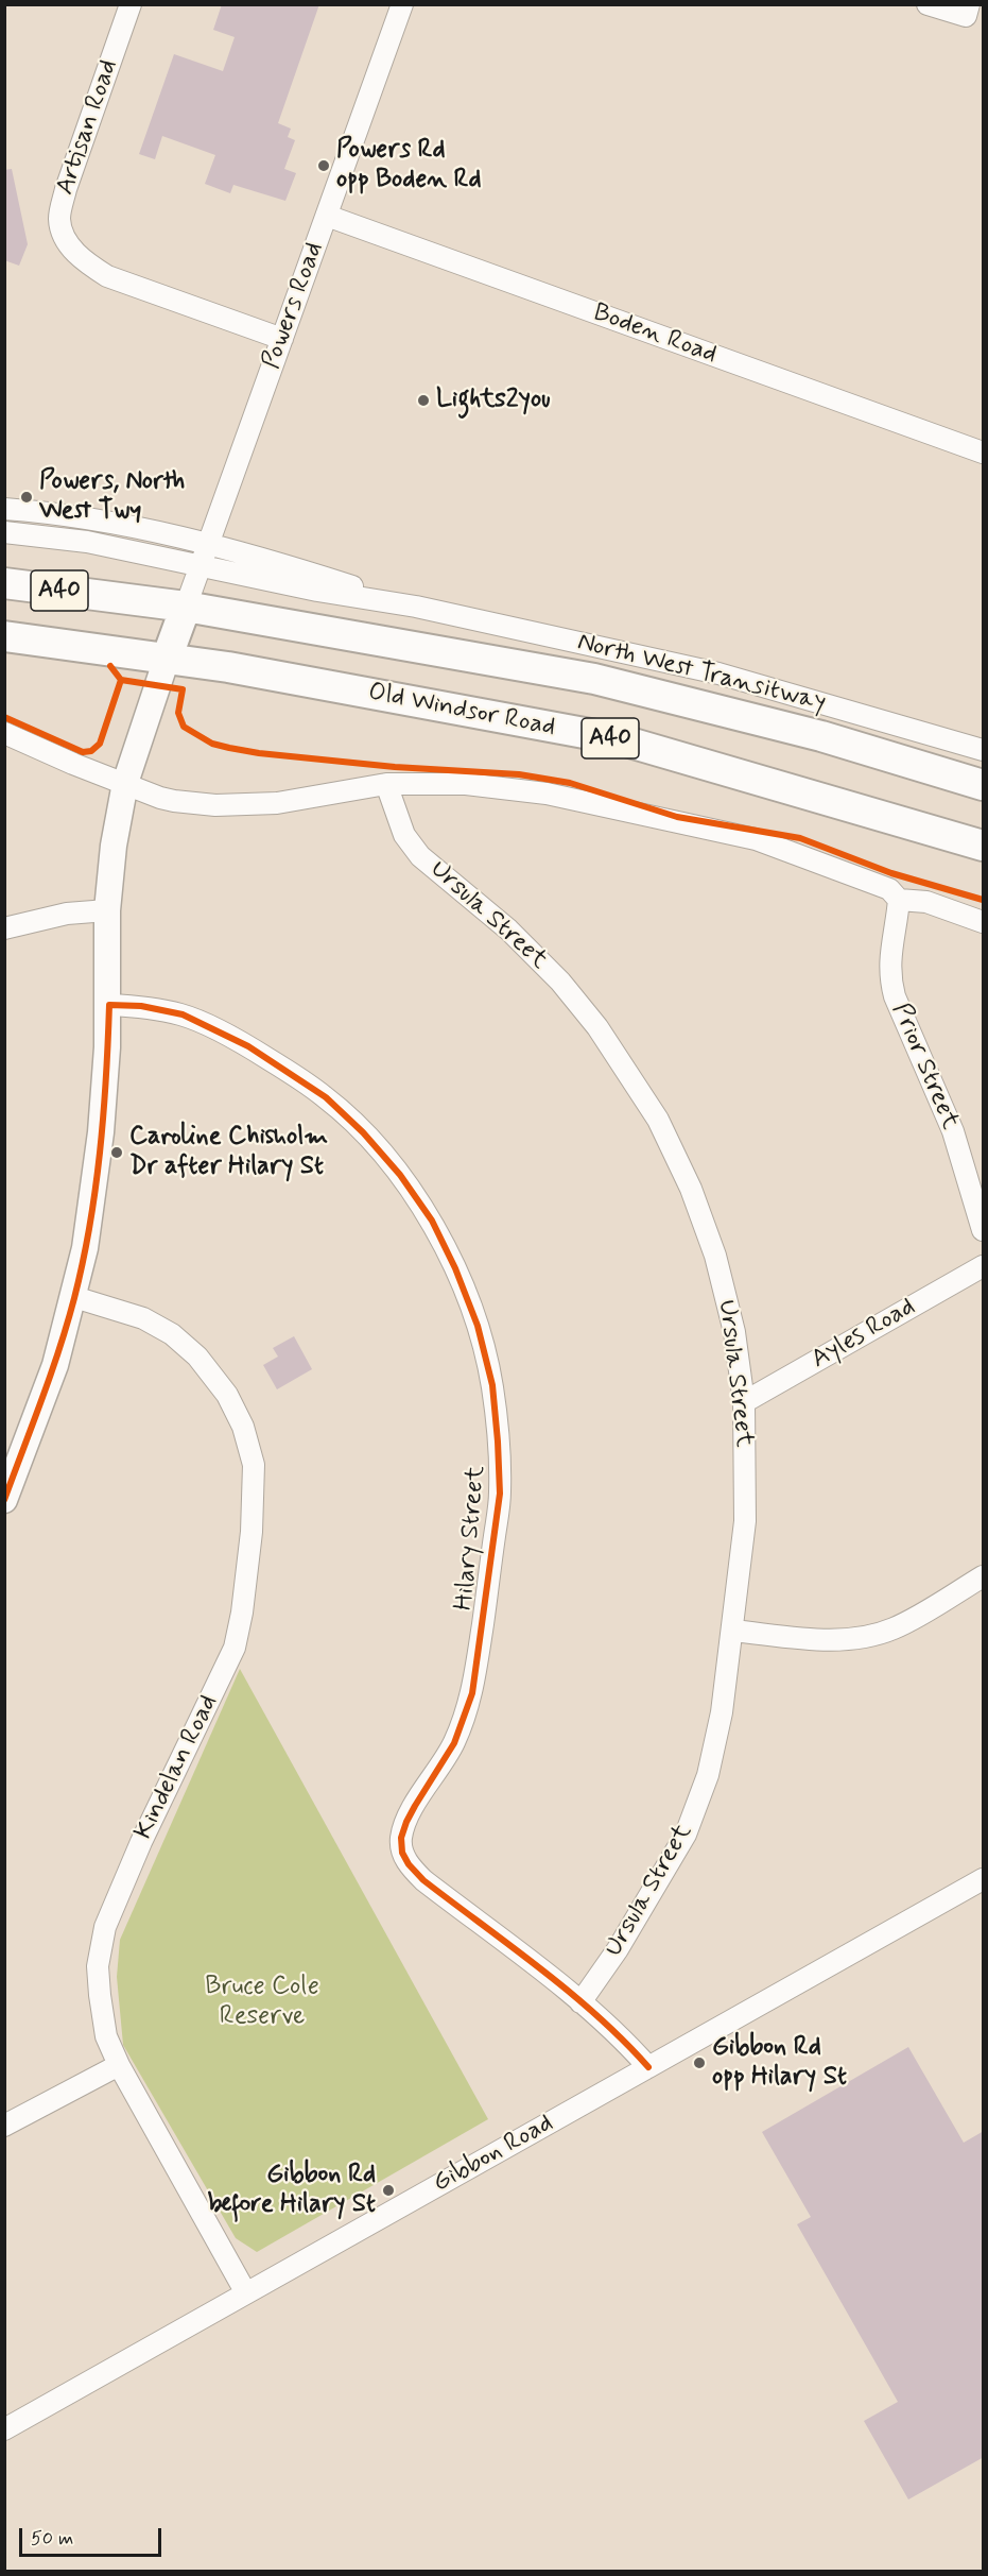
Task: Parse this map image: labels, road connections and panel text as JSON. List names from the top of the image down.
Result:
{
  "streets": {
    "highway": ["A40", "Old Windsor Road"],
    "street": [
      "Artisan Road",
      "Powers Road",
      "Boden Road",
      "North West Transitway",
      "Ursula Street",
      "Prior Street",
      "Ayles Road",
      "Hilary Street",
      "Kindelan Road",
      "Gibbon Road"
    ]
  },
  "crossings": [
    ["Artisan Road", "Powers Road"],
    ["Powers Road", "Boden Road"],
    ["Powers Road", "North West Transitway"],
    ["Powers Road", "Old Windsor Road"],
    ["Ursula Street", "Ayles Road"],
    ["Ursula Street", "Hilary Street"],
    ["Hilary Street", "Gibbon Road"],
    ["Kindelan Road", "Gibbon Road"]
  ],
  "parks": ["Bruce Cole Reserve"],
  "places": [
    "Powers Rd opp Boden Rd",
    "Lights2you",
    "Powers, North West Twy",
    "Caroline Chisholm Dr after Hilary St",
    "Gibbon Rd opp Hilary St",
    "Gibbon Rd before Hilary St"
  ],
  "scale_bar": "50 m"
}
